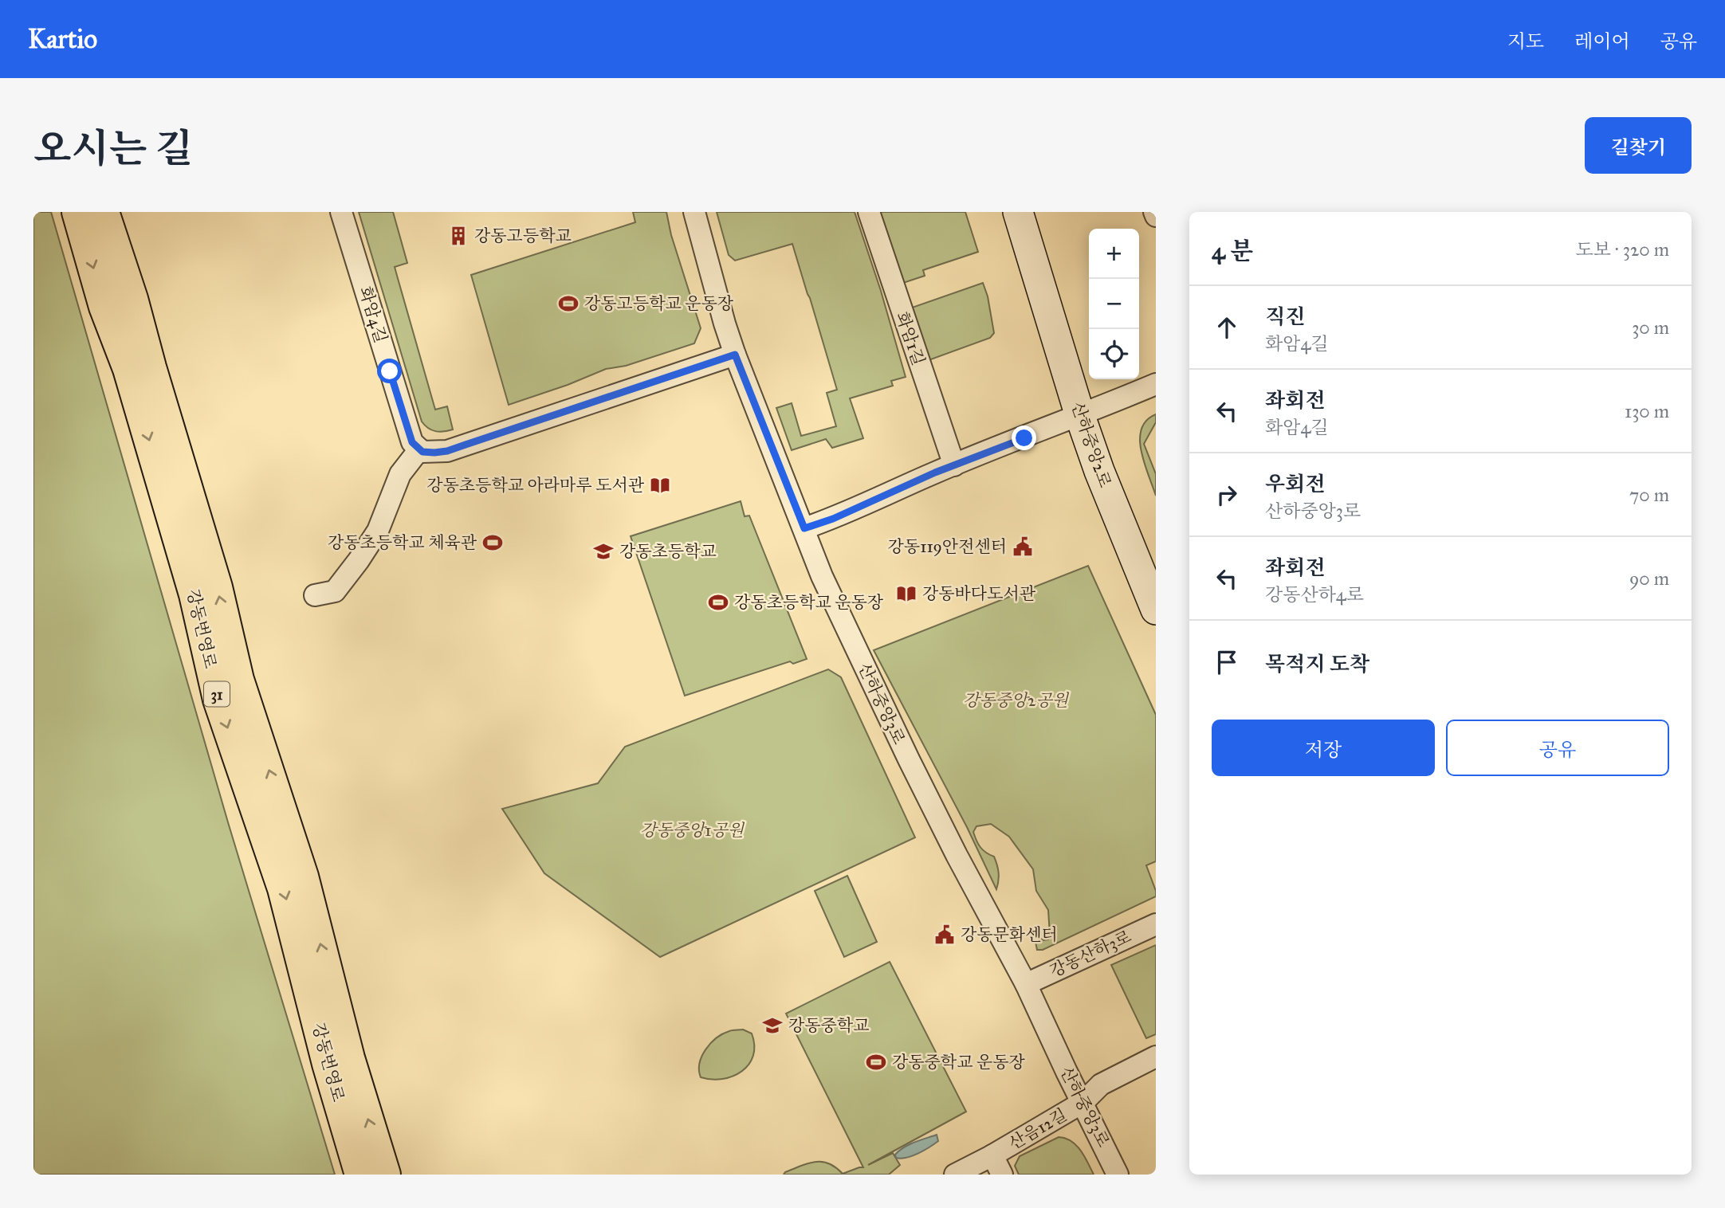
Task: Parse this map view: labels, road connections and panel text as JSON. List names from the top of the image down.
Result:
{
  "streets": {
    "highway": ["강동번영로", "31"],
    "main road": ["산하중앙2로"],
    "street": [
      "화암4길",
      "화암1길",
      "산하중앙3로",
      "강동산하3로",
      "산음12길"
    ]
  },
  "crossings": [
    ["산하중앙3로", "강동산하3로"],
    ["산하중앙3로", "산음12길"]
  ],
  "parks": ["강동중앙2공원", "강동중앙1공원"],
  "places": {
    "building": ["강동고등학교"],
    "sports": [
      "강동고등학교 운동장",
      "강동초등학교 체육관",
      "강동초등학교 운동장",
      "강동중학교 운동장"
    ],
    "library": ["강동초등학교 아라마루 도서관", "강동바다도서관"],
    "public building": ["강동119안전센터", "강동문화센터"],
    "school or university": ["강동초등학교", "강동중학교"]
  },
  "page": {
    "header": "Kartio",
    "nav": ["지도", "레이어", "공유"],
    "title": "오시는 길",
    "buttons": [
      "길찾기",
      ["저장", "공유"]
    ],
    "heading": ["4 분", "도보 · 320 m"],
    "map_buttons": ["+", "−"],
    "list": [
      ["직진", "화암4길", "30 m"],
      ["좌회전", "화암4길", "130 m"],
      ["우회전", "산하중앙3로", "70 m"],
      ["좌회전", "강동산하4로", "90 m"],
      "목적지 도착"
    ]
  }
}
